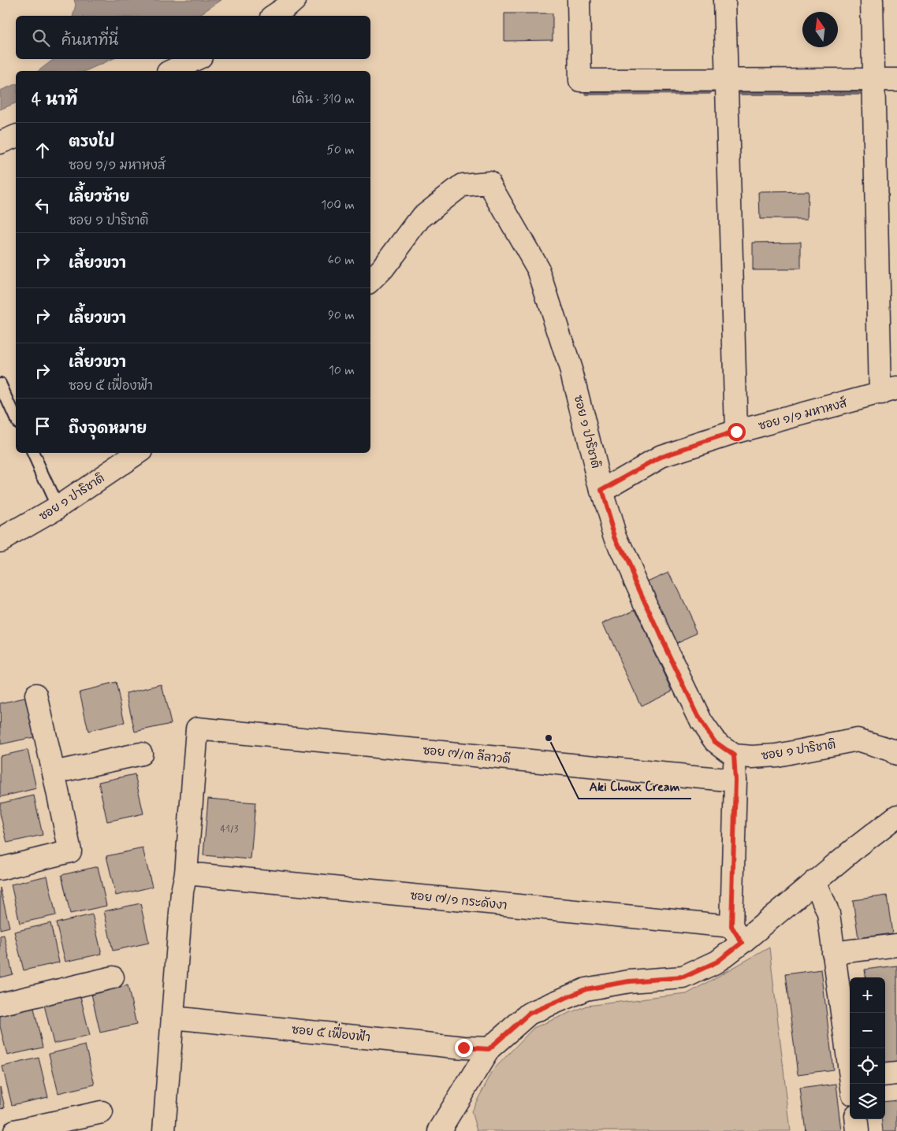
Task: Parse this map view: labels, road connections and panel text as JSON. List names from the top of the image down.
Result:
{
  "streets": {
    "street": [
      "ซอย ๑/๑ มหาหงส์",
      "ซอย ๑ ปาริชาติ",
      "ซอย ๗/๓ ลีลาวดี",
      "ซอย ๗/๑ กระดังงา",
      "ซอย ๕ เฟื่องฟ้า"
    ]
  },
  "crossings": [
    ["ซอย ๑/๑ มหาหงส์", "ซอย ๑ ปาริชาติ"],
    ["ซอย ๗/๓ ลีลาวดี", "ซอย ๗/๑ กระดังงา"]
  ],
  "places": ["Aki Choux Cream"],
  "house_numbers": ["41/3"],
  "north": "top",
  "page": {
    "search": "ค้นหาที่นี่",
    "heading": ["4 นาที", "เดิน · 310 m"],
    "list": [
      ["ตรงไป", "ซอย ๑/๑ มหาหงส์", "50 m"],
      ["เลี้ยวซ้าย", "ซอย ๑ ปาริชาติ", "100 m"],
      ["เลี้ยวขวา", "60 m"],
      ["เลี้ยวขวา", "90 m"],
      ["เลี้ยวขวา", "ซอย ๕ เฟื่องฟ้า", "10 m"],
      "ถึงจุดหมาย"
    ],
    "map_buttons": ["+", "−"]
  }
}
